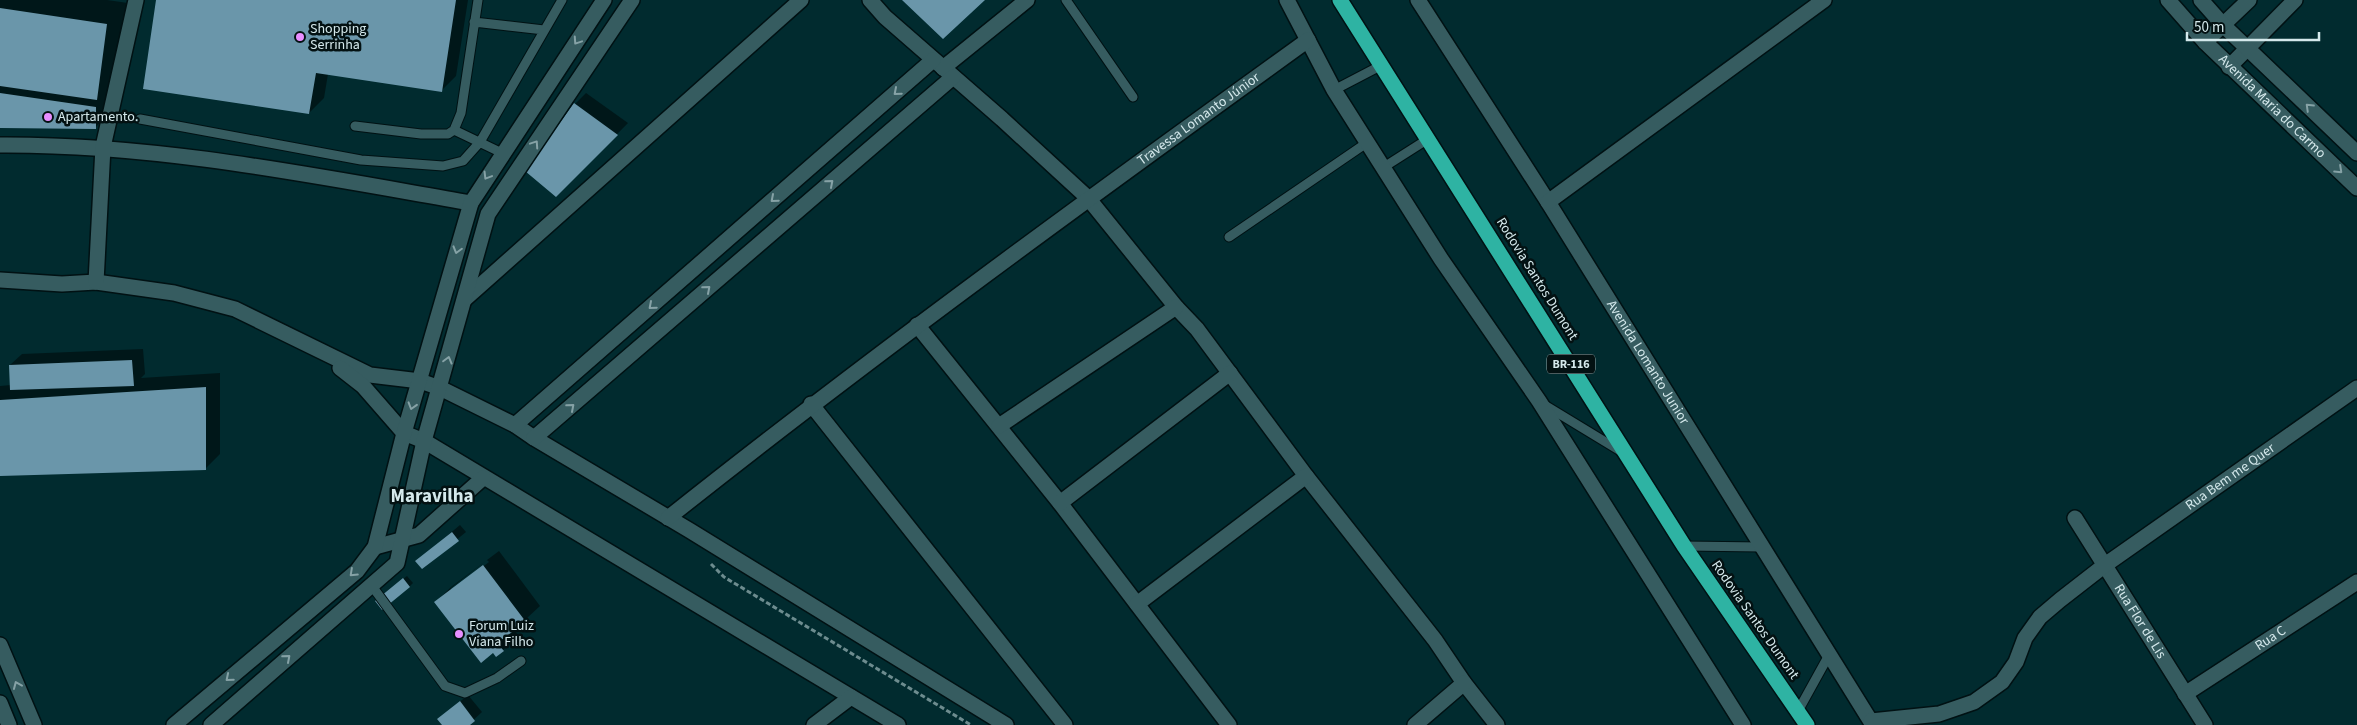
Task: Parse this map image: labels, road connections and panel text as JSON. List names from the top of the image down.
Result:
{
  "streets": {
    "highway": ["Rodovia Santos Dumont", "BR-116"],
    "street": [
      "Avenida Maria do Carmo",
      "Travessa Lomanto Júnior",
      "Avenida Lomanto Junior",
      "Rua Bem me Quer",
      "Rua Flor de Lis",
      "Rua C"
    ]
  },
  "crossings": [
    ["Avenida Lomanto Junior", "Rua Bem me Quer"],
    ["Rua Bem me Quer", "Rua Flor de Lis"],
    ["Rua Flor de Lis", "Rua C"]
  ],
  "districts": ["Maravilha"],
  "places": ["Shopping Serrinha", "Apartamento.", "Forum Luiz Viana Filho"],
  "scale_bar": "50 m"
}
